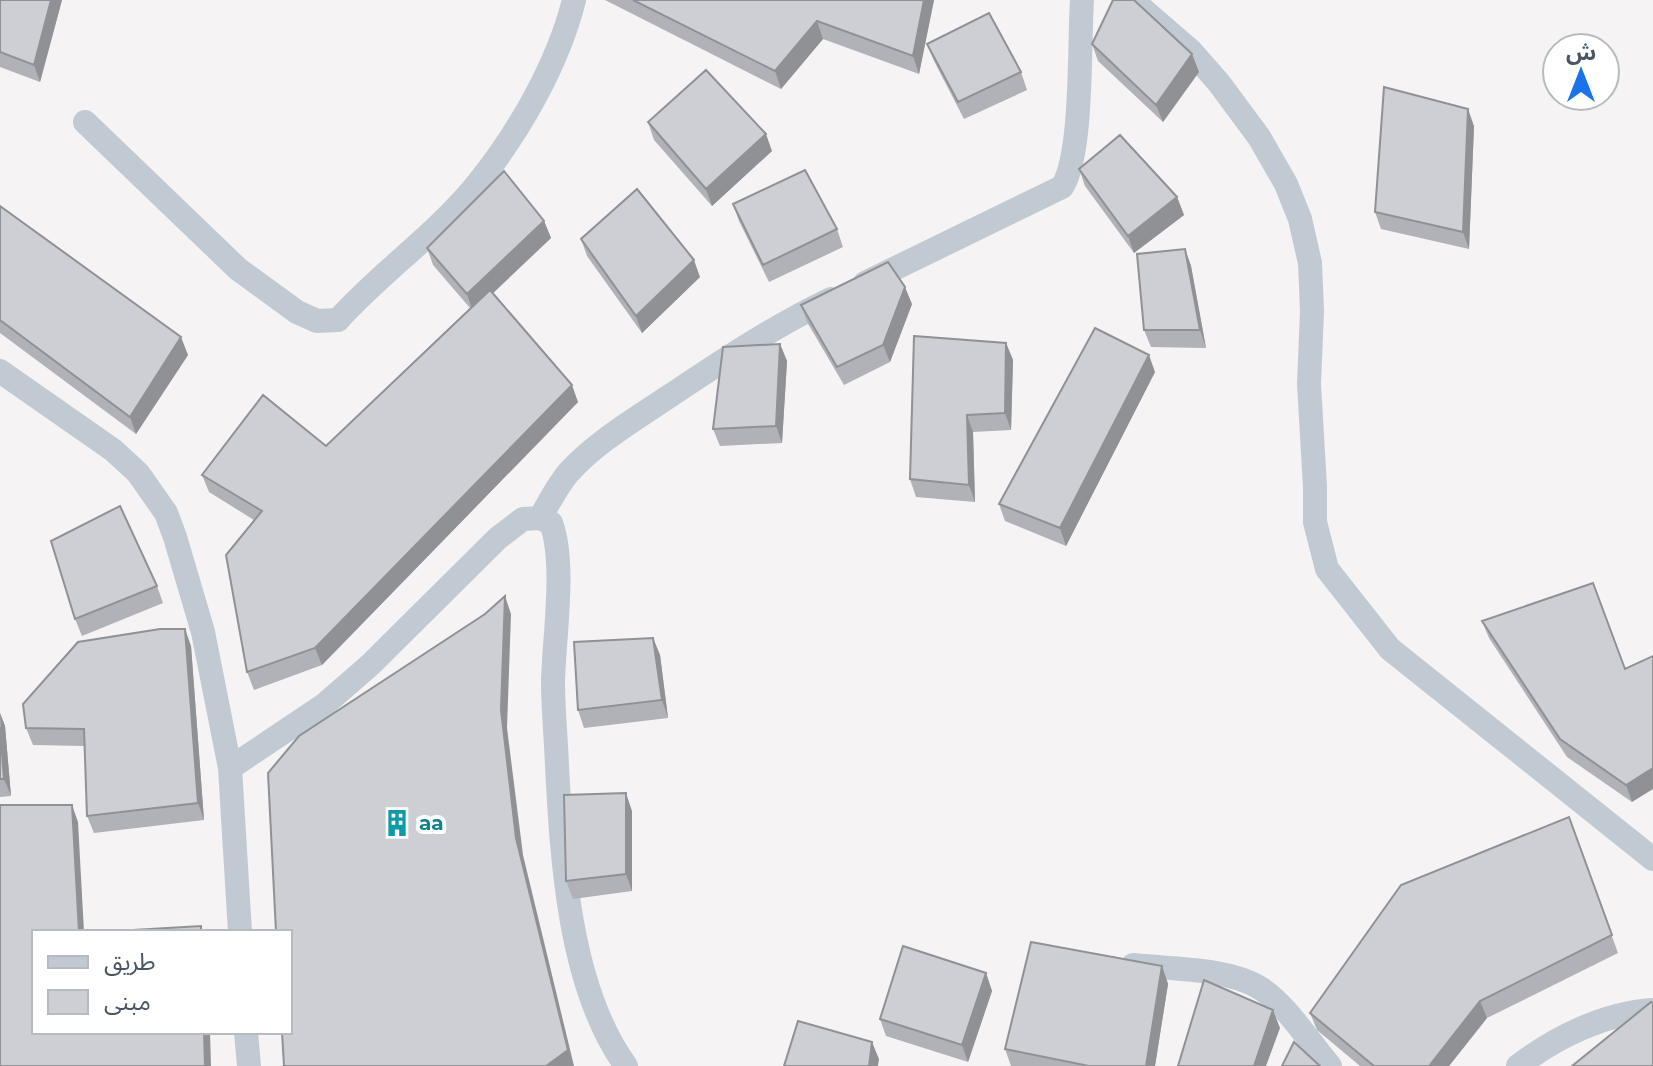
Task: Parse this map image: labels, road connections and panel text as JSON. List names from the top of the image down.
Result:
{
  "places": {
    "building": ["aa"]
  },
  "legend": ["طريق", "مبنى"],
  "north": "top"
}
